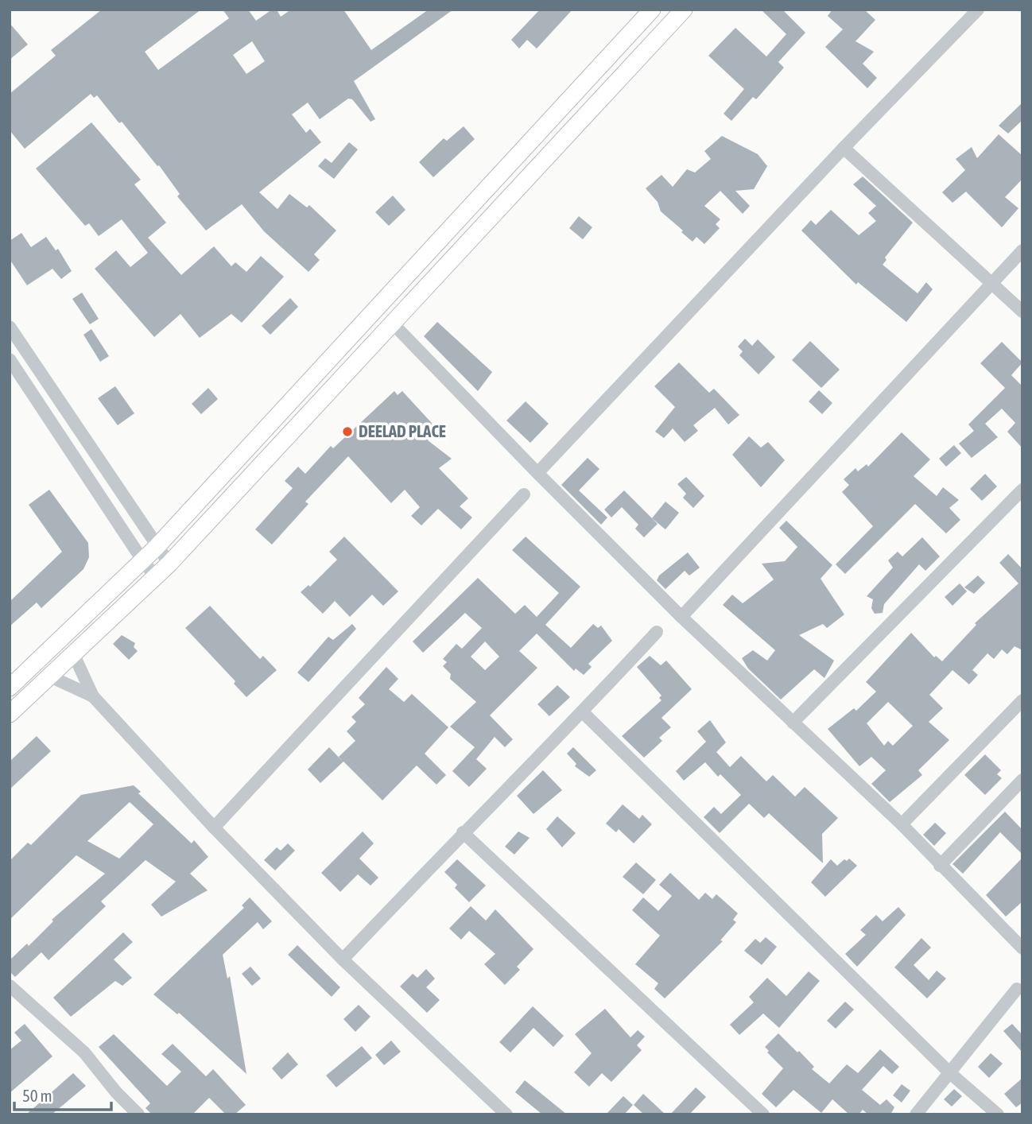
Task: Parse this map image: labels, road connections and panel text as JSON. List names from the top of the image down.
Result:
{
  "places": ["DEELAD PLACE"],
  "scale_bar": "50 m"
}
